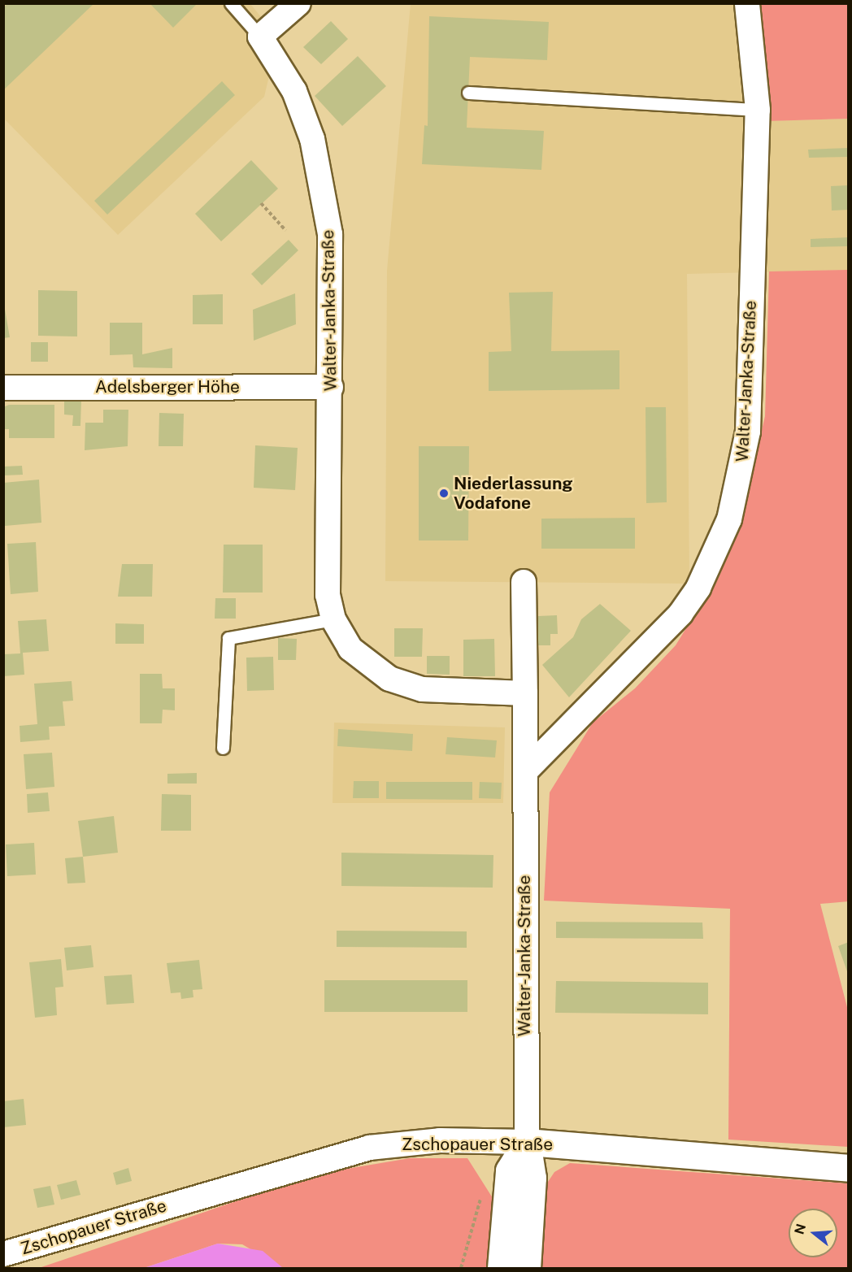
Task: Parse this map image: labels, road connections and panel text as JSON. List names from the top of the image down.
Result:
{
  "streets": {
    "main road": ["Zschopauer Straße"],
    "street": ["Walter-Janka-Straße", "Adelsberger Höhe"]
  },
  "crossings": [
    ["Walter-Janka-Straße", "Adelsberger Höhe"],
    ["Walter-Janka-Straße", "Zschopauer Straße"]
  ],
  "places": ["Niederlassung Vodafone"],
  "north": "left"
}
